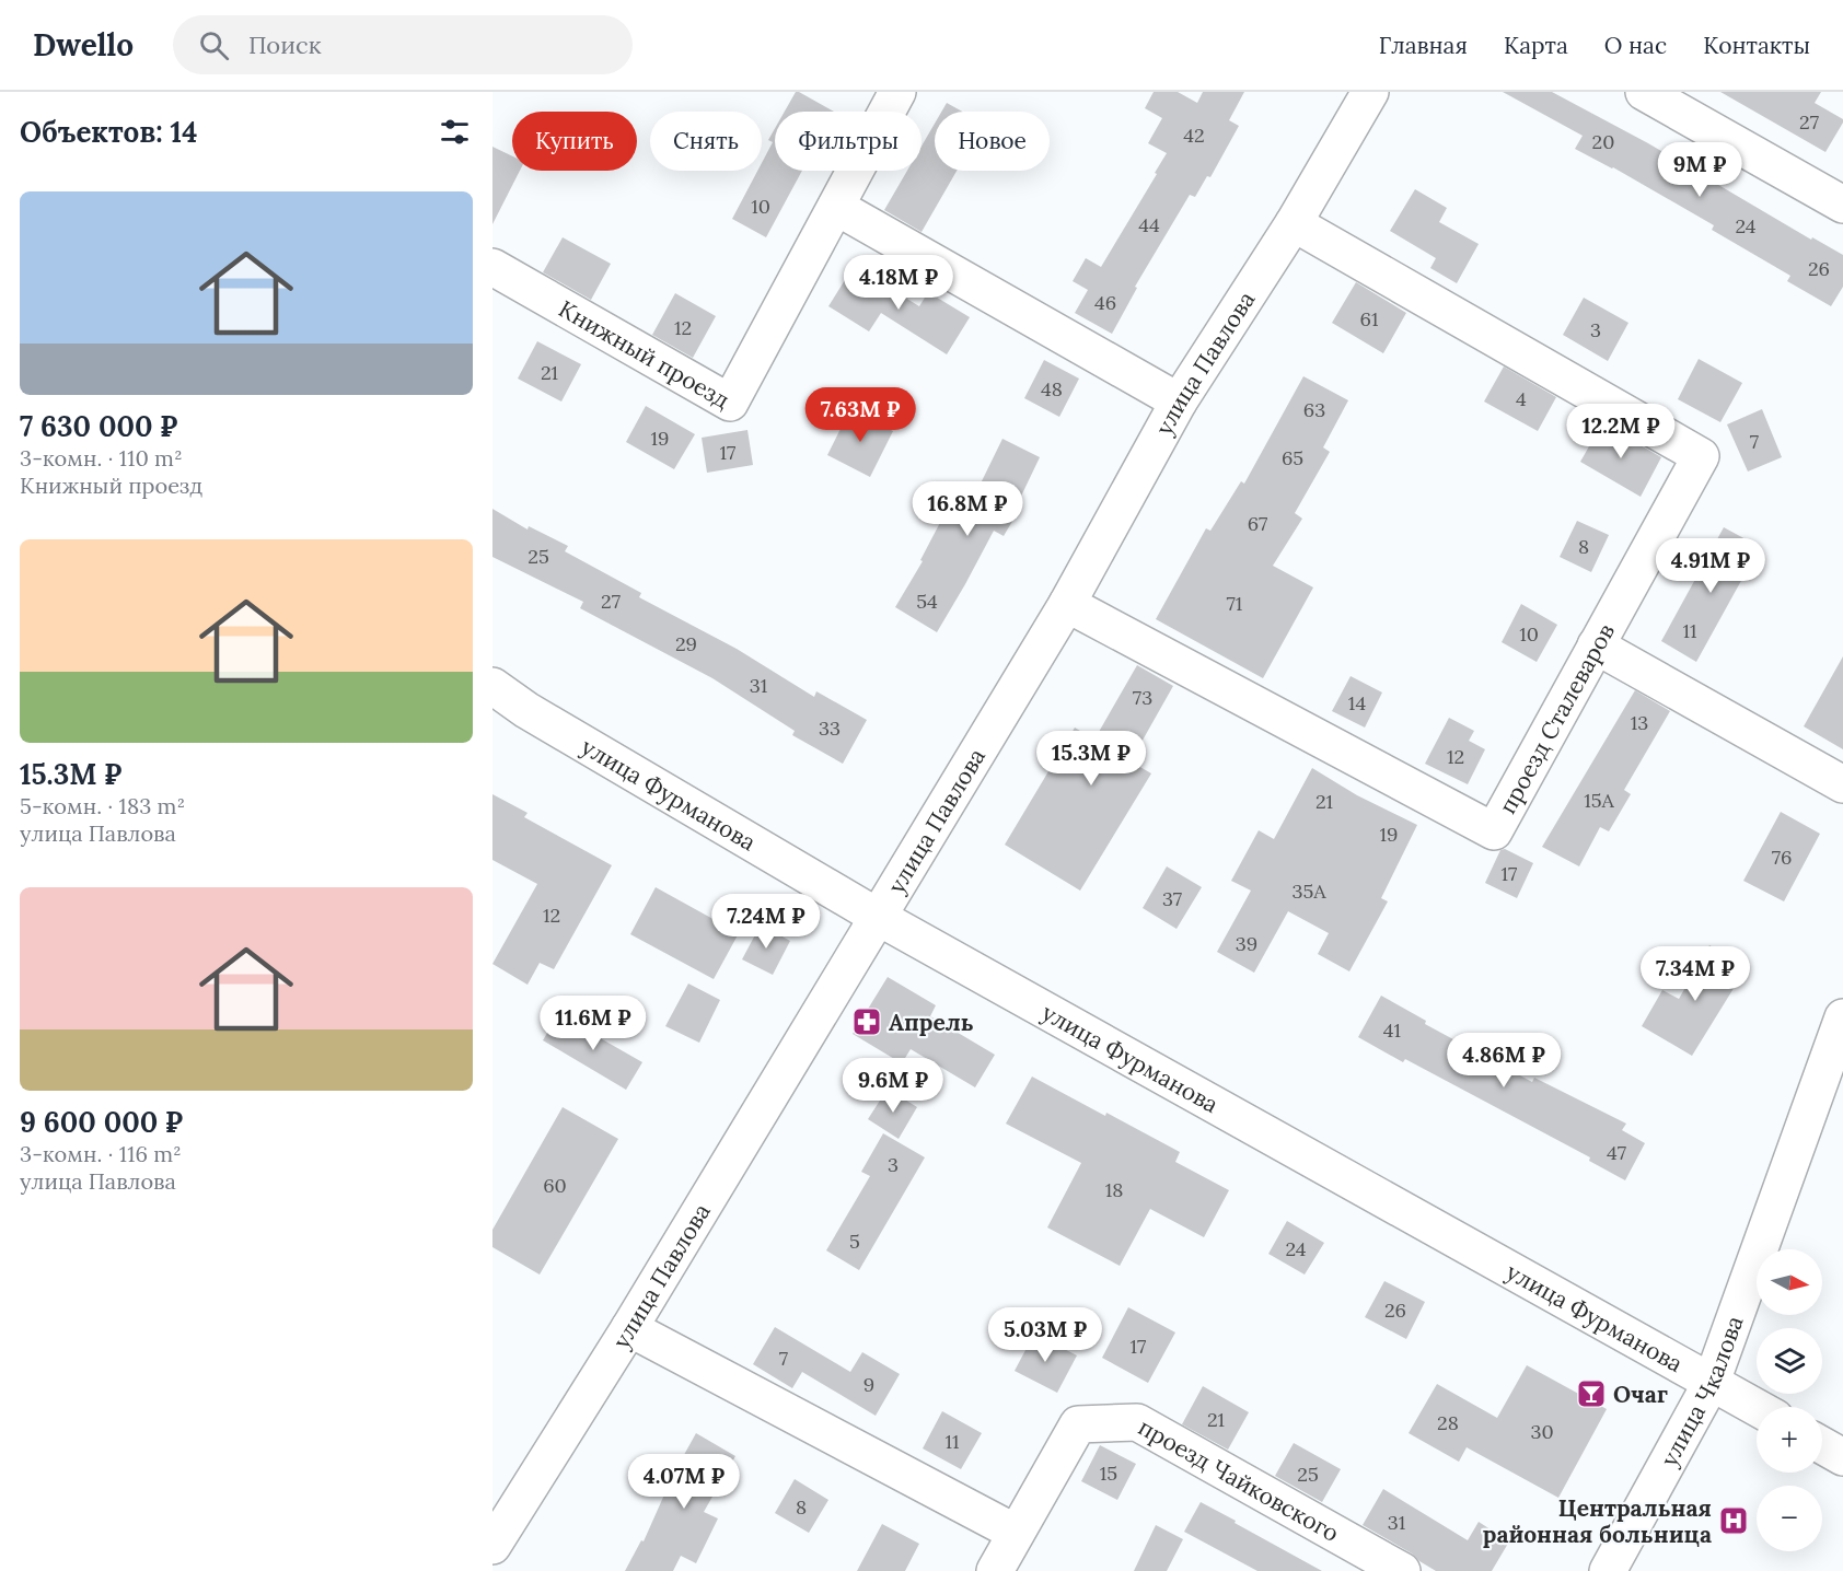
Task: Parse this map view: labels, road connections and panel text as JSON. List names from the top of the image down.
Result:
{
  "streets": {
    "street": [
      "Книжный проезд",
      "улица Павлова",
      "проезд Сталеваров",
      "улица Фурманова",
      "улица Чкалова",
      "проезд Чайковского"
    ]
  },
  "crossings": [
    ["улица Павлова", "проезд Сталеваров"],
    ["улица Павлова", "улица Фурманова"],
    ["улица Фурманова", "улица Чкалова"]
  ],
  "places": {
    "pharmacy": ["Апрель"],
    "bar": ["Очаг"],
    "hospital": ["Центральная районная больница"]
  },
  "house_numbers": [
    "27",
    "42",
    "20",
    "10",
    "44",
    "24",
    "26",
    "46",
    "61",
    "12",
    "3",
    "21",
    "48",
    "4",
    "63",
    "19",
    "7",
    "17",
    "65",
    "67",
    "8",
    "25",
    "27",
    "54",
    "71",
    "11",
    "10",
    "29",
    "31",
    "73",
    "14",
    "13",
    "33",
    "12",
    "15А",
    "21",
    "19",
    "76",
    "17",
    "35А",
    "37",
    "12",
    "39",
    "41",
    "47",
    "3",
    "60",
    "18",
    "5",
    "24",
    "26",
    "17",
    "7",
    "9",
    "21",
    "28",
    "30",
    "11",
    "15",
    "25",
    "8",
    "31"
  ],
  "north": "right",
  "page": {
    "header": "Dwello",
    "search": "Поиск",
    "nav": [
      "Главная",
      "Карта",
      "О нас",
      "Контакты"
    ],
    "heading": "Объектов: 14",
    "chip": [
      "Купить",
      "Снять",
      "Фильтры",
      "Новое"
    ],
    "price": [
      "9M ₽",
      "4.18M ₽",
      "7.63M ₽",
      "12.2M ₽",
      "16.8M ₽",
      "4.91M ₽",
      "15.3M ₽",
      "7.24M ₽",
      "7.34M ₽",
      "11.6M ₽",
      "4.86M ₽",
      "9.6M ₽",
      "5.03M ₽",
      "4.07M ₽"
    ],
    "list": [
      {
        "name": "7 630 000 ₽",
        "note": "3-комн. · 110 m² · Книжный проезд"
      },
      {
        "name": "15.3M ₽",
        "note": "5-комн. · 183 m² · улица Павлова"
      },
      {
        "name": "9 600 000 ₽",
        "note": "3-комн. · 116 m² · улица Павлова"
      }
    ],
    "map_buttons": ["+", "−"]
  }
}
